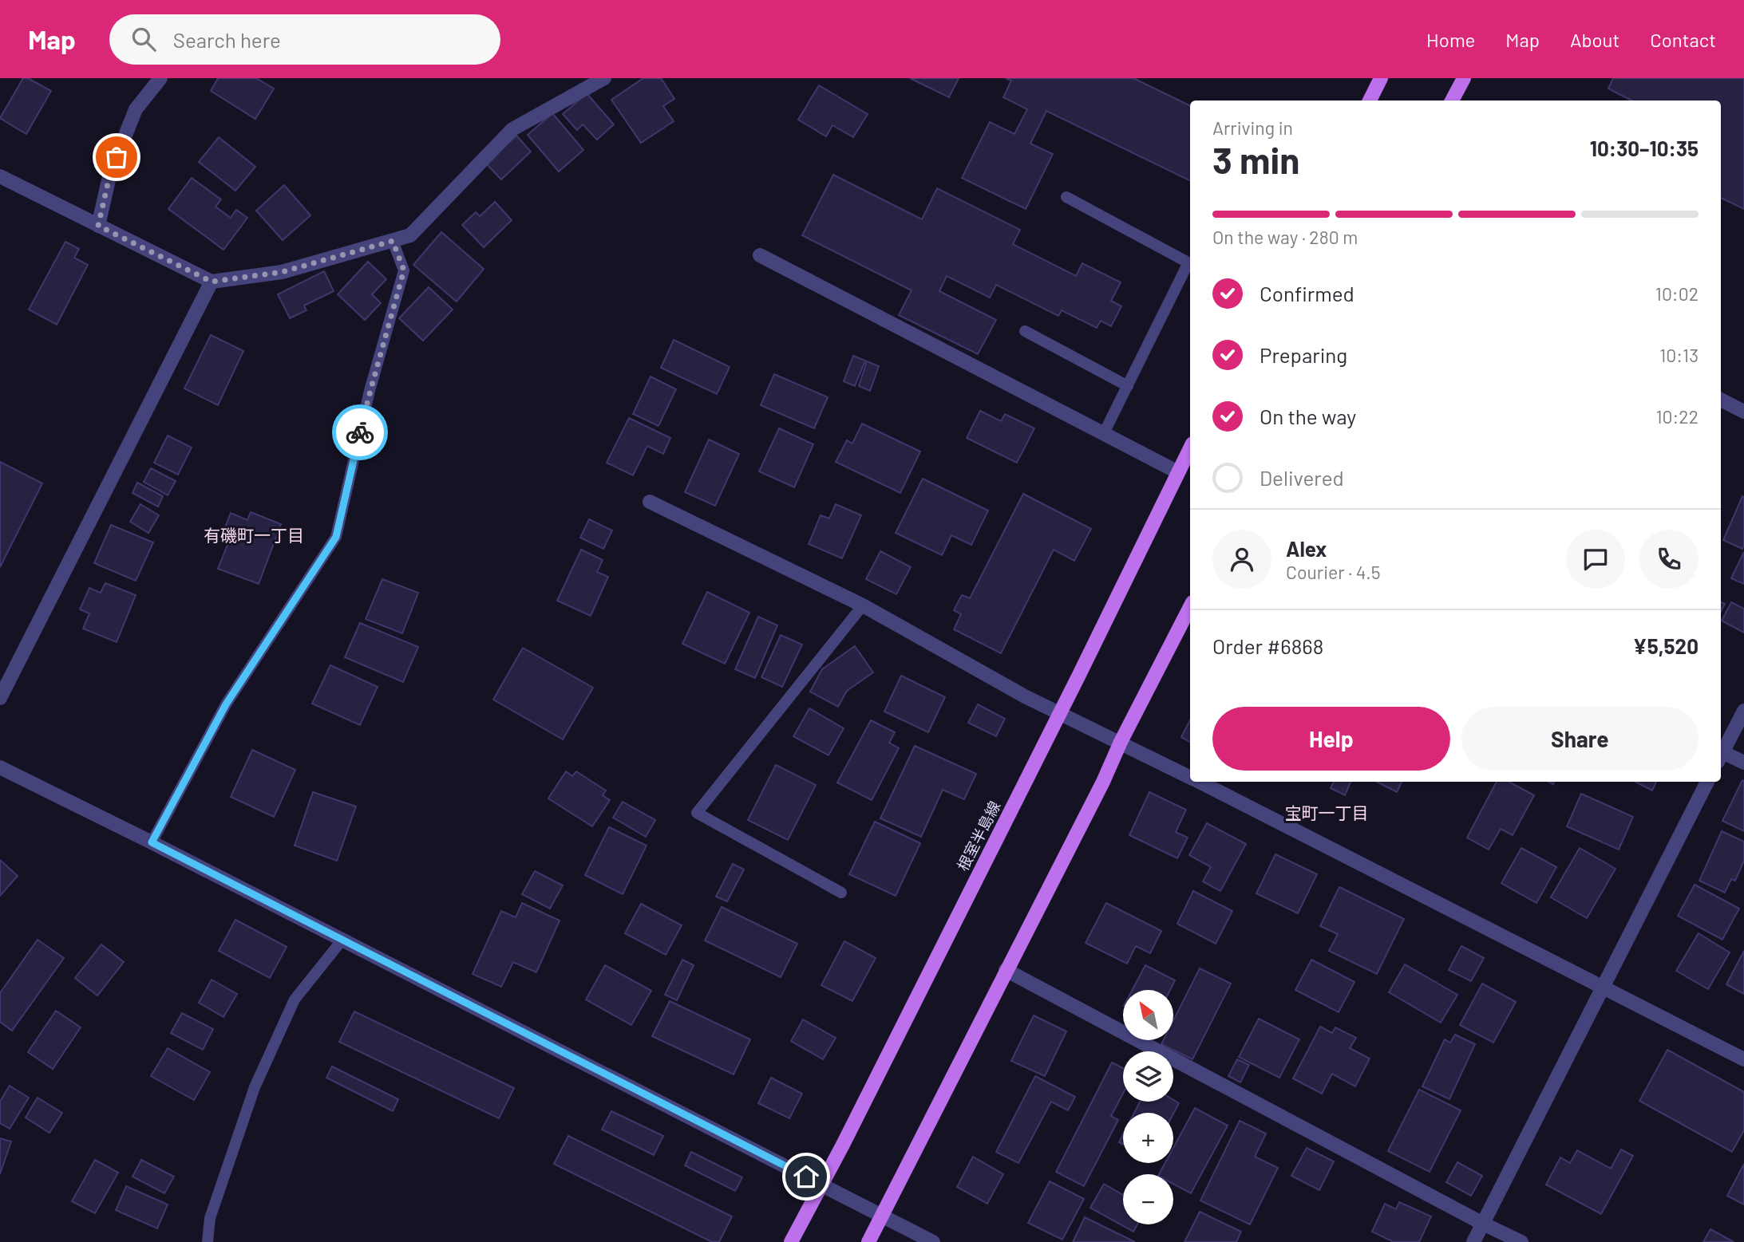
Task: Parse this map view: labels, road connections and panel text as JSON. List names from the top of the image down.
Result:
{
  "streets": {
    "main road": ["根室半島線"]
  },
  "districts": ["有磯町一丁目", "宝町一丁目"],
  "north": "top left",
  "page": {
    "header": "Map",
    "search": "Search here",
    "nav": [
      "Home",
      "Map",
      "About",
      "Contact"
    ],
    "heading": ["3 min", "Arriving in", "10:30–10:35"],
    "panel": [
      "Alex",
      "Courier · 4.5",
      "Order #6868",
      "¥5,520"
    ],
    "bar": "On the way · 280 m",
    "list": [
      ["Confirmed", "10:02"],
      ["Preparing", "10:13"],
      ["On the way", "10:22"],
      "Delivered"
    ],
    "buttons": ["Help", "Share"],
    "map_buttons": ["+", "−"]
  }
}
